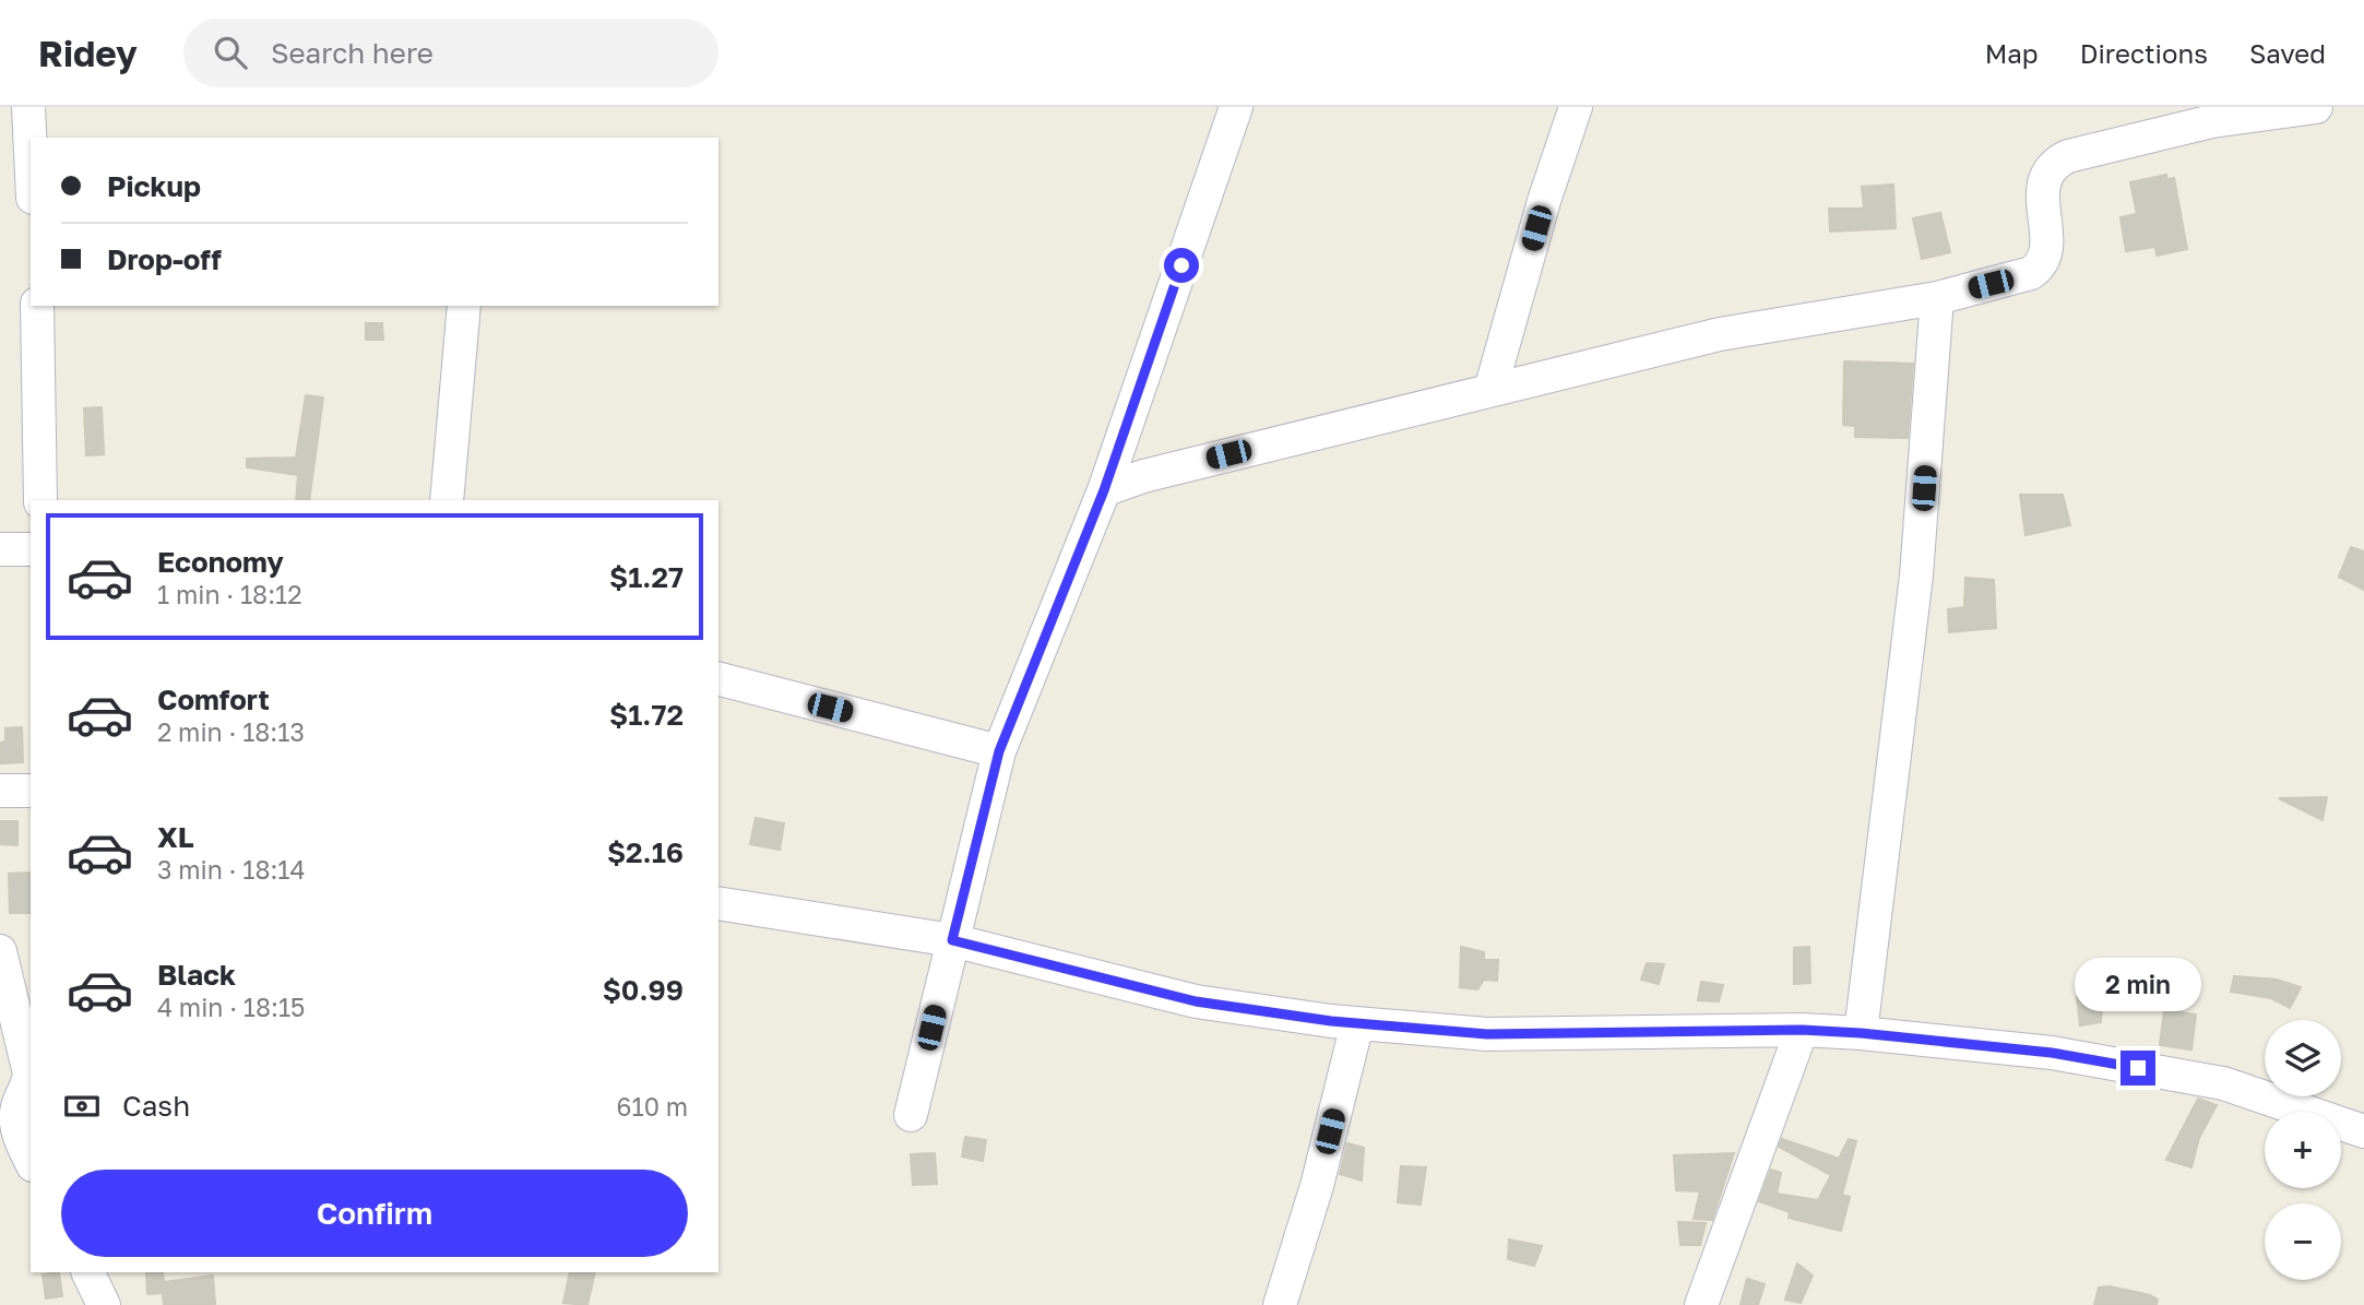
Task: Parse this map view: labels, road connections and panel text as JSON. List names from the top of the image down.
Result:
{
  "page": {
    "header": "Ridey",
    "search": "Search here",
    "nav": ["Map", "Directions", "Saved"],
    "banner": ["Pickup", "Drop-off"],
    "list": [
      {
        "name": "Economy",
        "note": "1 min · 18:12",
        "value": "$1.27"
      },
      {
        "name": "Comfort",
        "note": "2 min · 18:13",
        "value": "$1.72"
      },
      {
        "name": "XL",
        "note": "3 min · 18:14",
        "value": "$2.16"
      },
      {
        "name": "Black",
        "note": "4 min · 18:15",
        "value": "$0.99"
      }
    ],
    "bubble": "2 min",
    "map_buttons": ["+", "−"],
    "pay": ["Cash", "610 m"],
    "buttons": "Confirm"
  }
}
